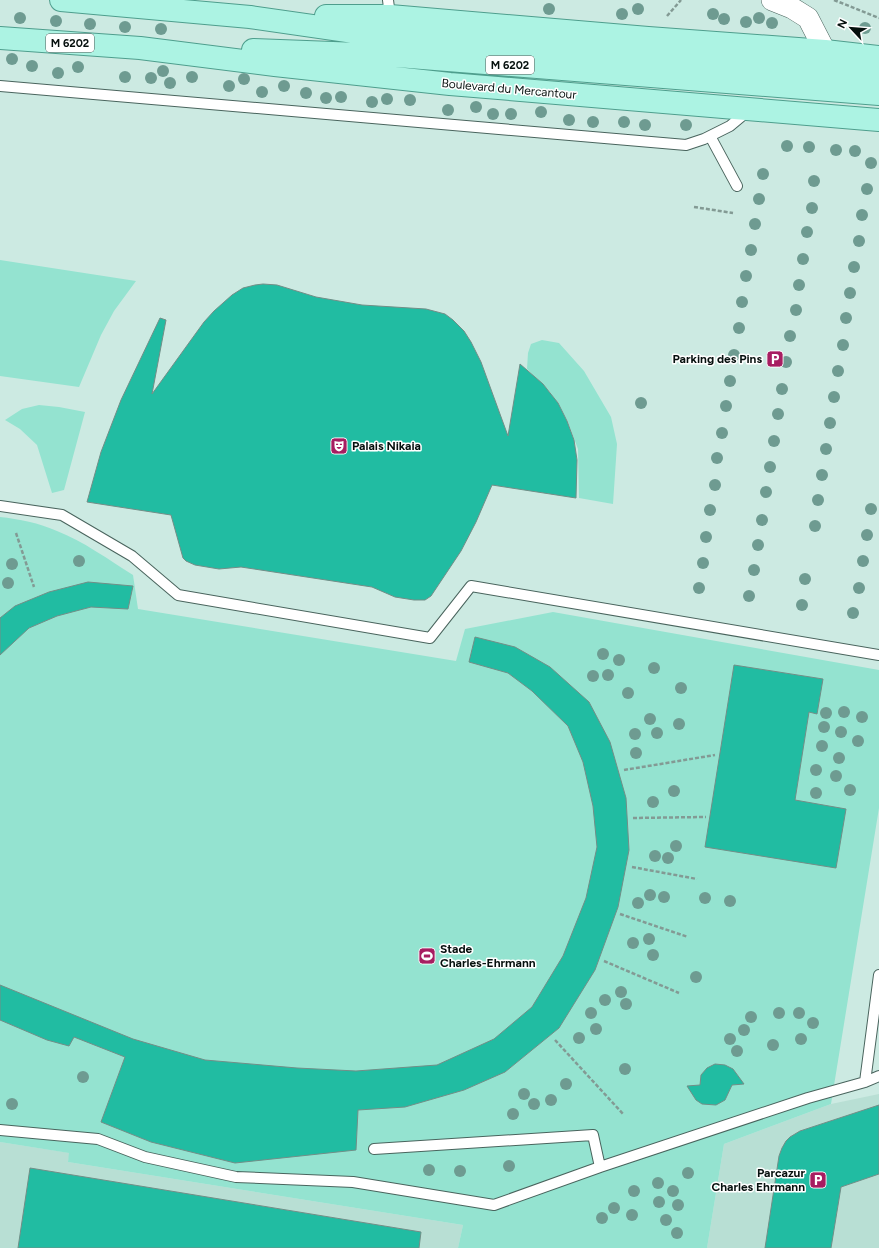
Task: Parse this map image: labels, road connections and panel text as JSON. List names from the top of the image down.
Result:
{
  "streets": {
    "main road": ["M 6202", "Boulevard du Mercantour"]
  },
  "places": {
    "parking": ["Parking des Pins", "Parcazur Charles Ehrmann"],
    "theatre": ["Palais Nikaia"],
    "sports": ["Stade Charles-Ehrmann"]
  },
  "north": "top left"
}
